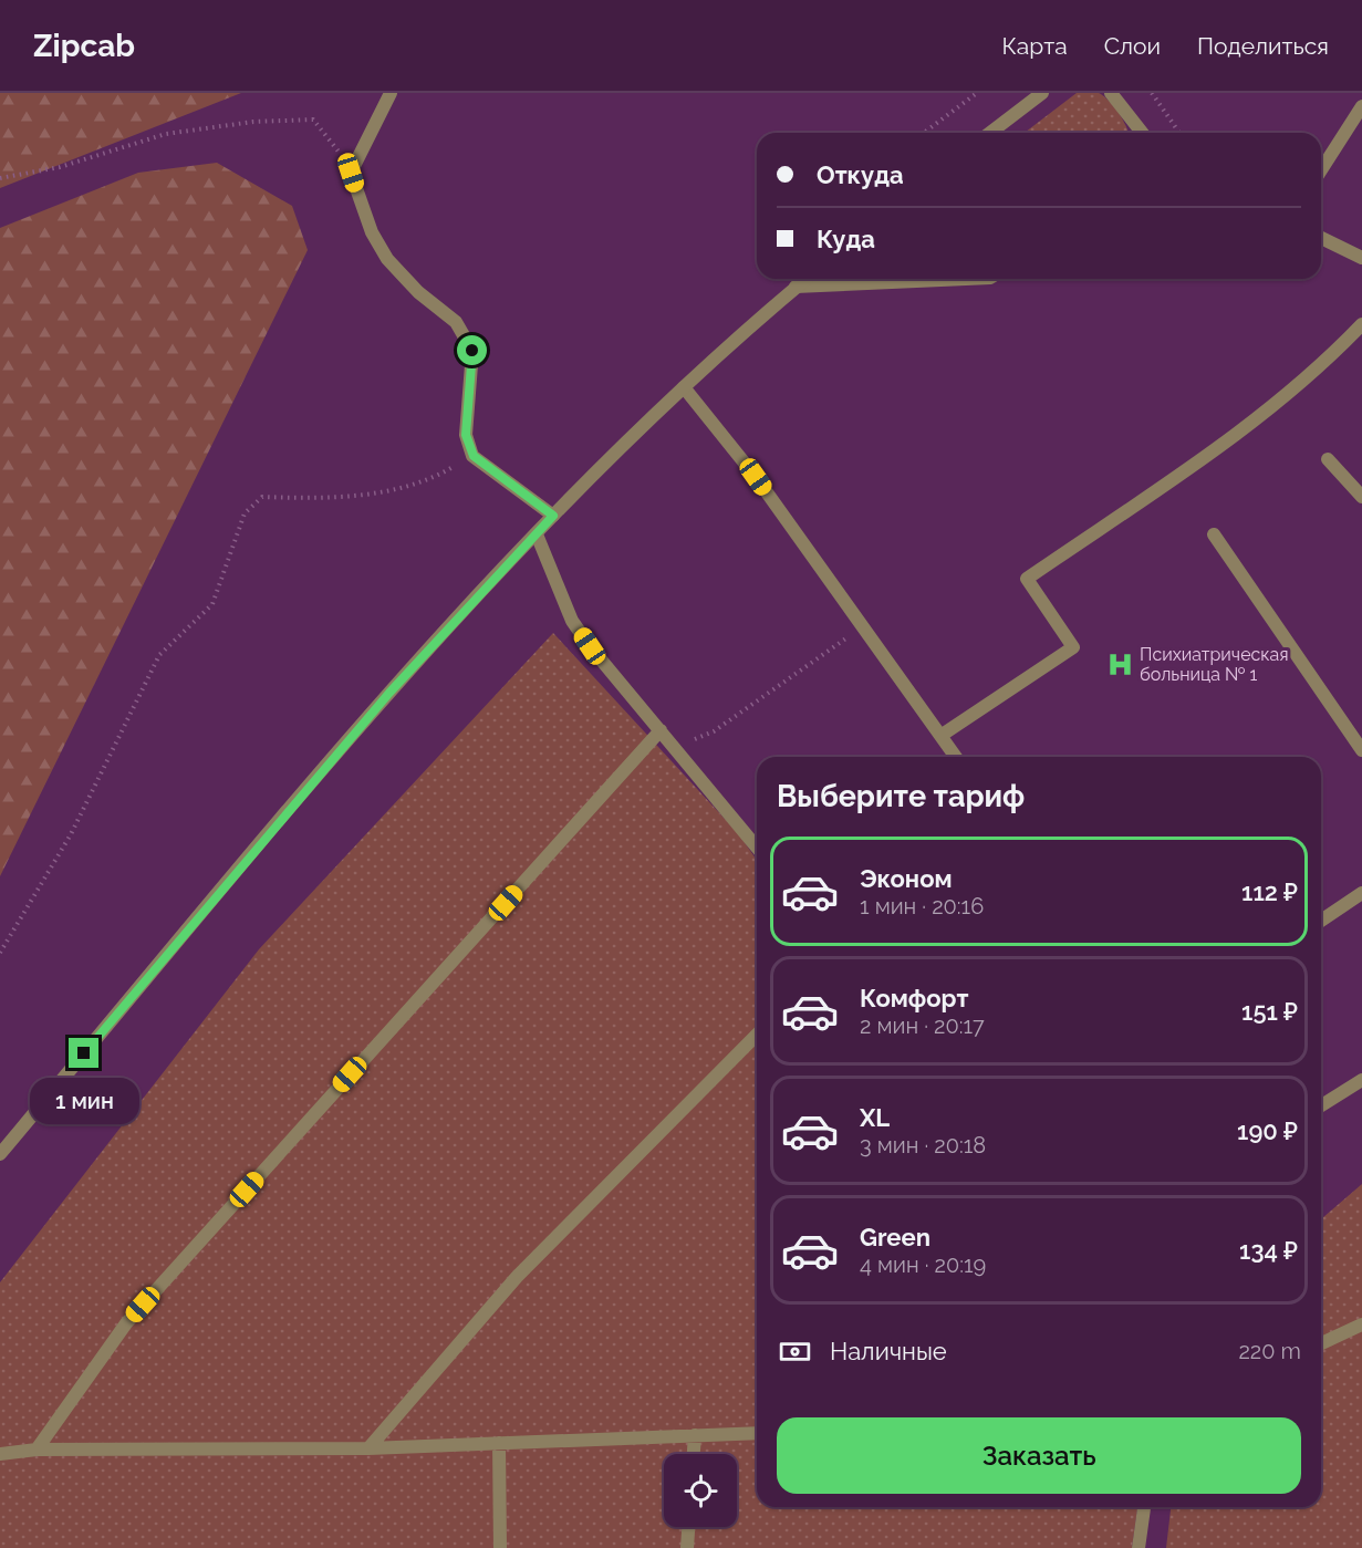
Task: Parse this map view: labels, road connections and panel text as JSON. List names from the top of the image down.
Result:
{
  "places": {
    "hospital": ["Психиатрическая больница № 1"]
  },
  "page": {
    "header": "Zipcab",
    "nav": ["Карта", "Слои", "Поделиться"],
    "banner": ["Откуда", "Куда"],
    "heading": "Выберите тариф",
    "list": [
      {
        "name": "Эконом",
        "note": "1 мин · 20:16",
        "value": "112 ₽"
      },
      {
        "name": "Комфорт",
        "note": "2 мин · 20:17",
        "value": "151 ₽"
      },
      {
        "name": "XL",
        "note": "3 мин · 20:18",
        "value": "190 ₽"
      },
      {
        "name": "Green",
        "note": "4 мин · 20:19",
        "value": "134 ₽"
      }
    ],
    "bubble": "1 мин",
    "pay": ["Наличные", "220 m"],
    "buttons": "Заказать"
  }
}
